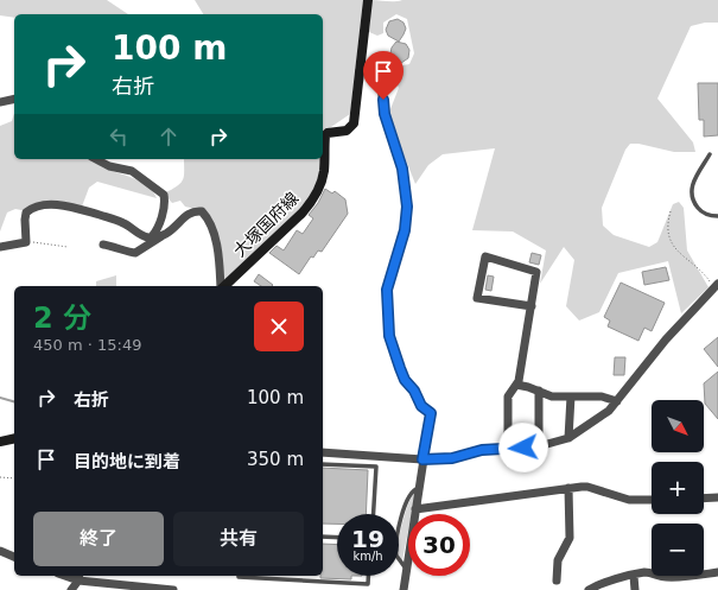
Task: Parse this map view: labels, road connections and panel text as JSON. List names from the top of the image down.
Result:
{
  "streets": {
    "main road": ["大塚国府線"]
  },
  "north": "bottom right",
  "page": {
    "turn": ["100 m", "右折"],
    "heading": ["2 分", "450 m · 15:49"],
    "list": [
      {
        "name": "右折",
        "value": "100 m"
      },
      {
        "name": "目的地に到着",
        "value": "350 m"
      }
    ],
    "map_buttons": ["+", "−"],
    "buttons": ["終了", "共有"],
    "speed": "19 km/h",
    "limit": "30"
  }
}
